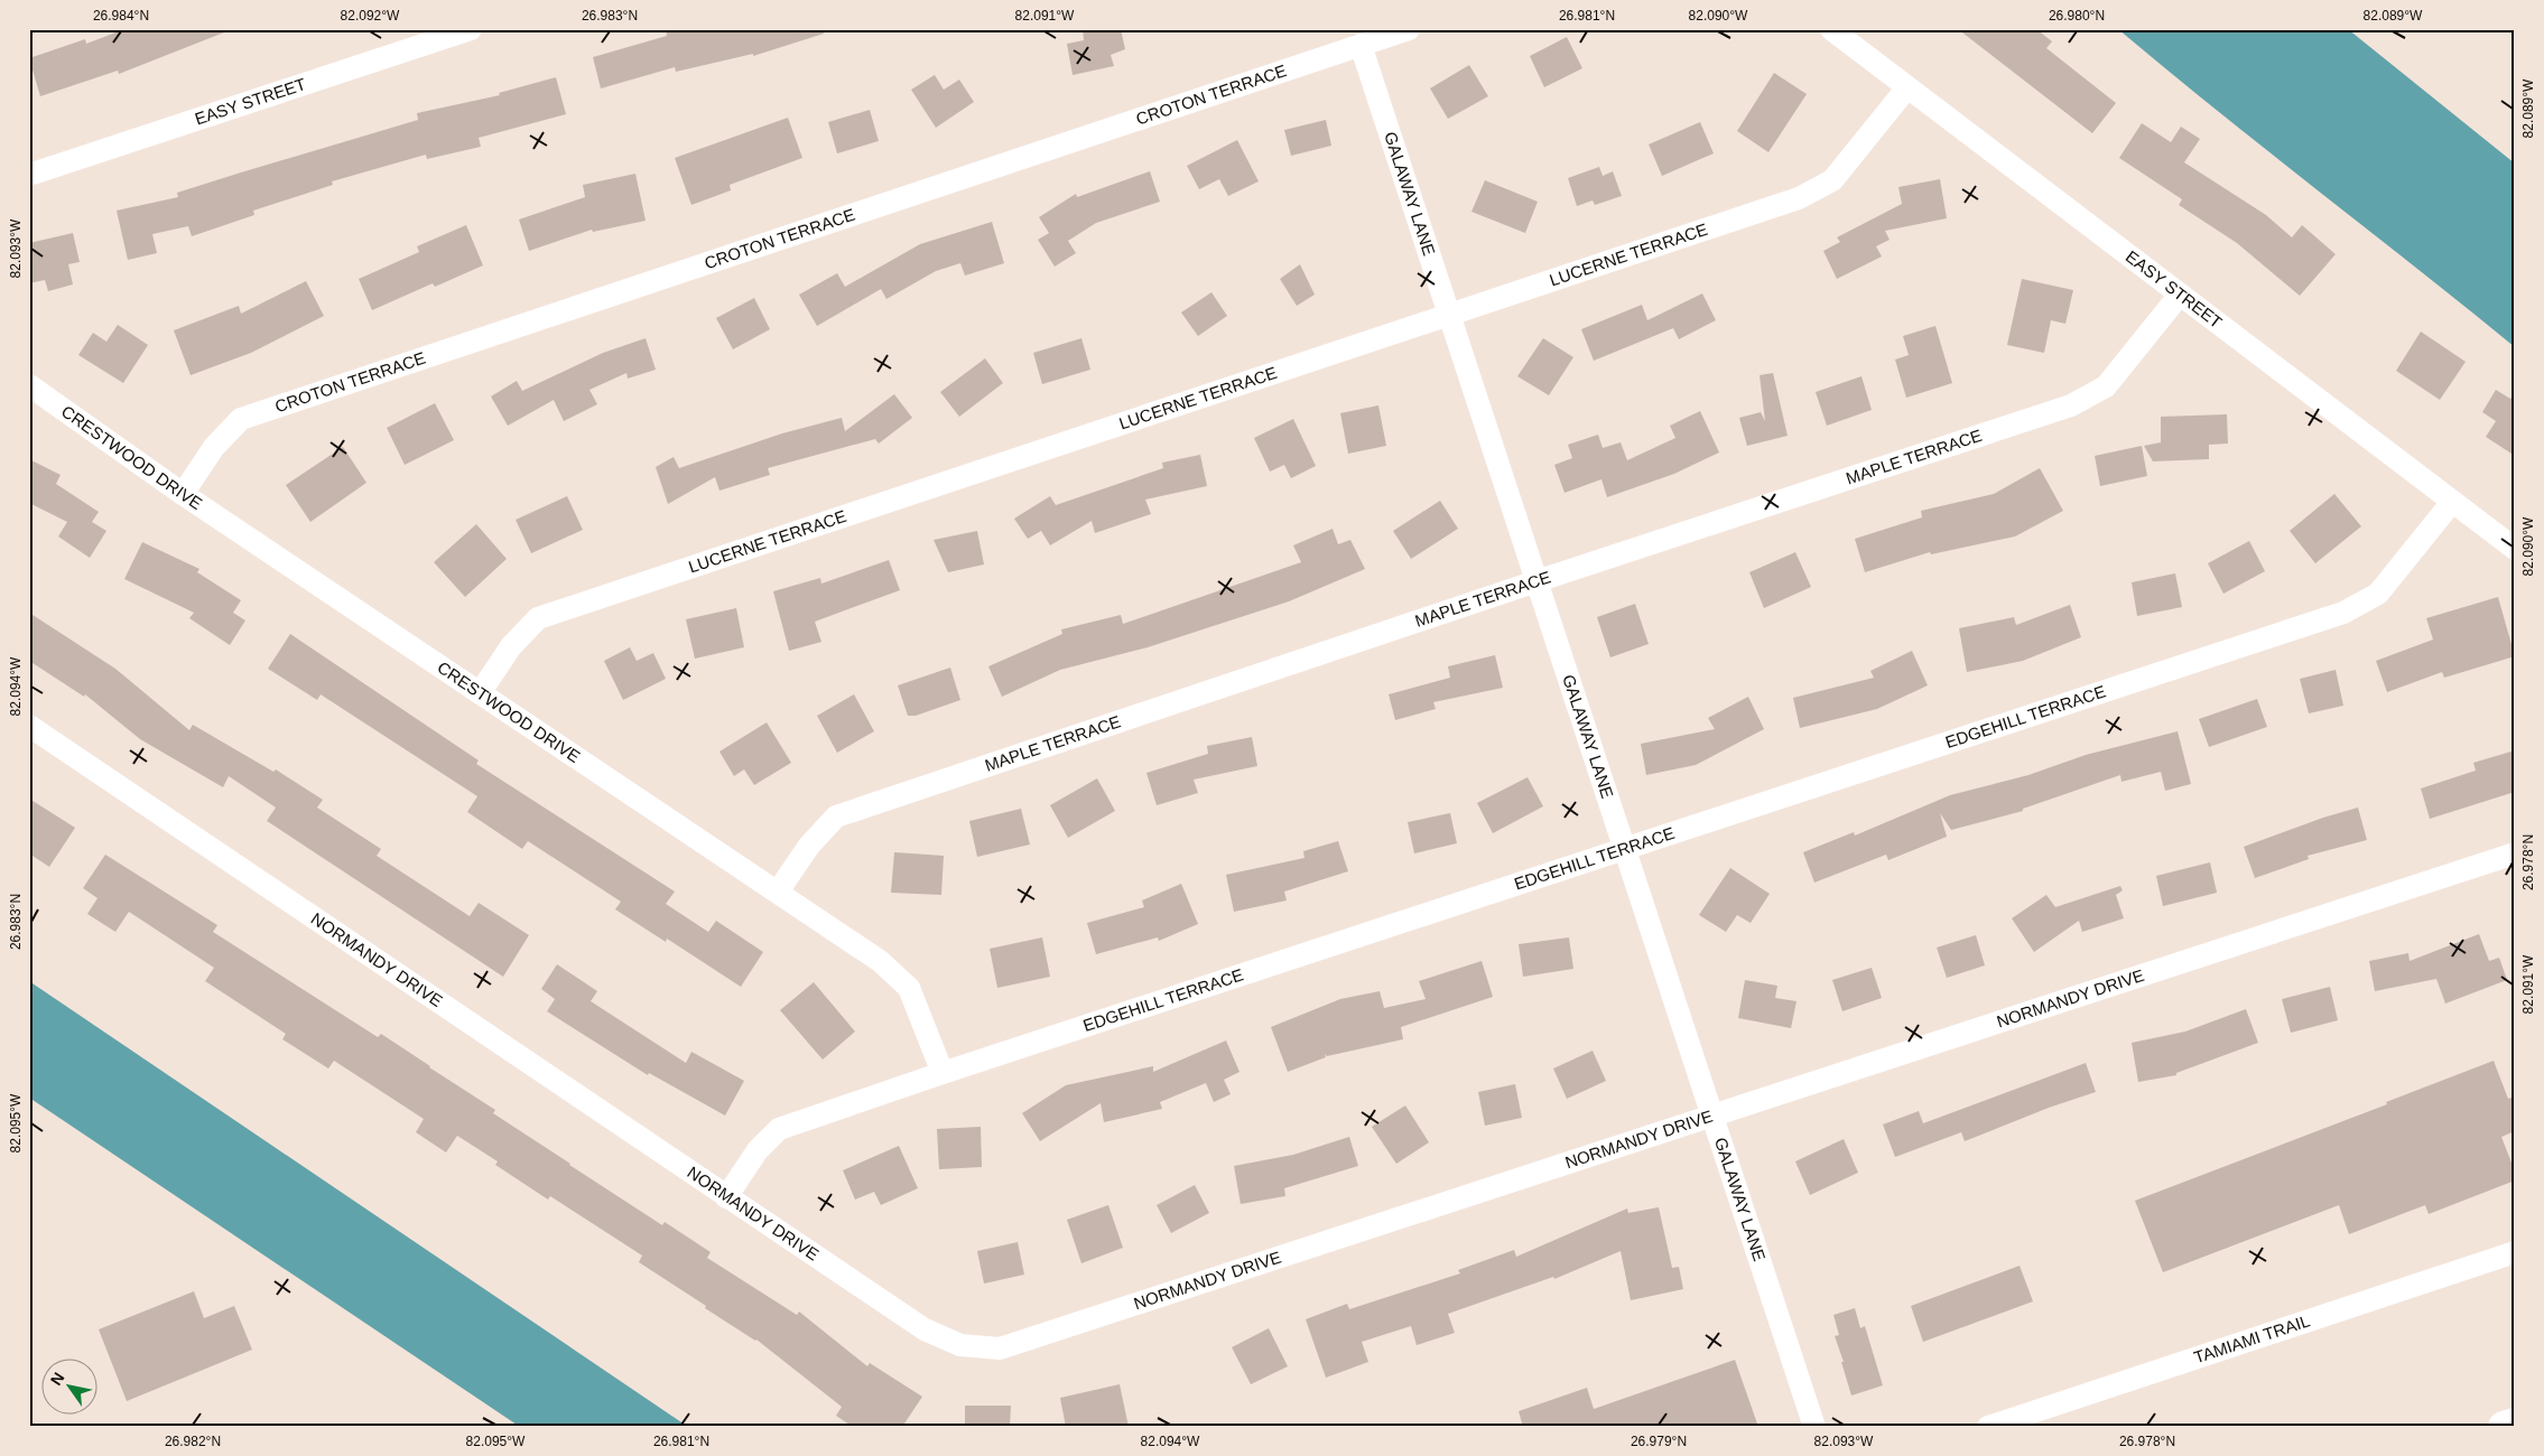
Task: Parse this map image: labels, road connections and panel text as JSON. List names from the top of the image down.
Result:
{
  "streets": {
    "street": [
      "CROTON TERRACE",
      "EASY STREET",
      "GALAWAY LANE",
      "LUCERNE TERRACE",
      "MAPLE TERRACE",
      "CRESTWOOD DRIVE",
      "EDGEHILL TERRACE",
      "NORMANDY DRIVE",
      "TAMIAMI TRAIL"
    ]
  },
  "crossings": [
    ["CROTON TERRACE", "GALAWAY LANE"],
    ["CROTON TERRACE", "CRESTWOOD DRIVE"],
    ["EASY STREET", "LUCERNE TERRACE"],
    ["EASY STREET", "MAPLE TERRACE"],
    ["EASY STREET", "EDGEHILL TERRACE"],
    ["GALAWAY LANE", "LUCERNE TERRACE"],
    ["GALAWAY LANE", "MAPLE TERRACE"],
    ["GALAWAY LANE", "EDGEHILL TERRACE"],
    ["GALAWAY LANE", "NORMANDY DRIVE"],
    ["LUCERNE TERRACE", "CRESTWOOD DRIVE"],
    ["MAPLE TERRACE", "CRESTWOOD DRIVE"],
    ["CRESTWOOD DRIVE", "EDGEHILL TERRACE"],
    ["EDGEHILL TERRACE", "NORMANDY DRIVE"]
  ],
  "north": "top left",
  "coordinates": [
    "26.984°N",
    "82.092°W",
    "26.983°N",
    "82.091°W",
    "26.981°N",
    "82.090°W",
    "26.980°N",
    "82.089°W",
    "82.093°W",
    "82.094°W",
    "26.978°N",
    "82.095°W",
    "26.982°N",
    "26.979°N"
  ]
}
